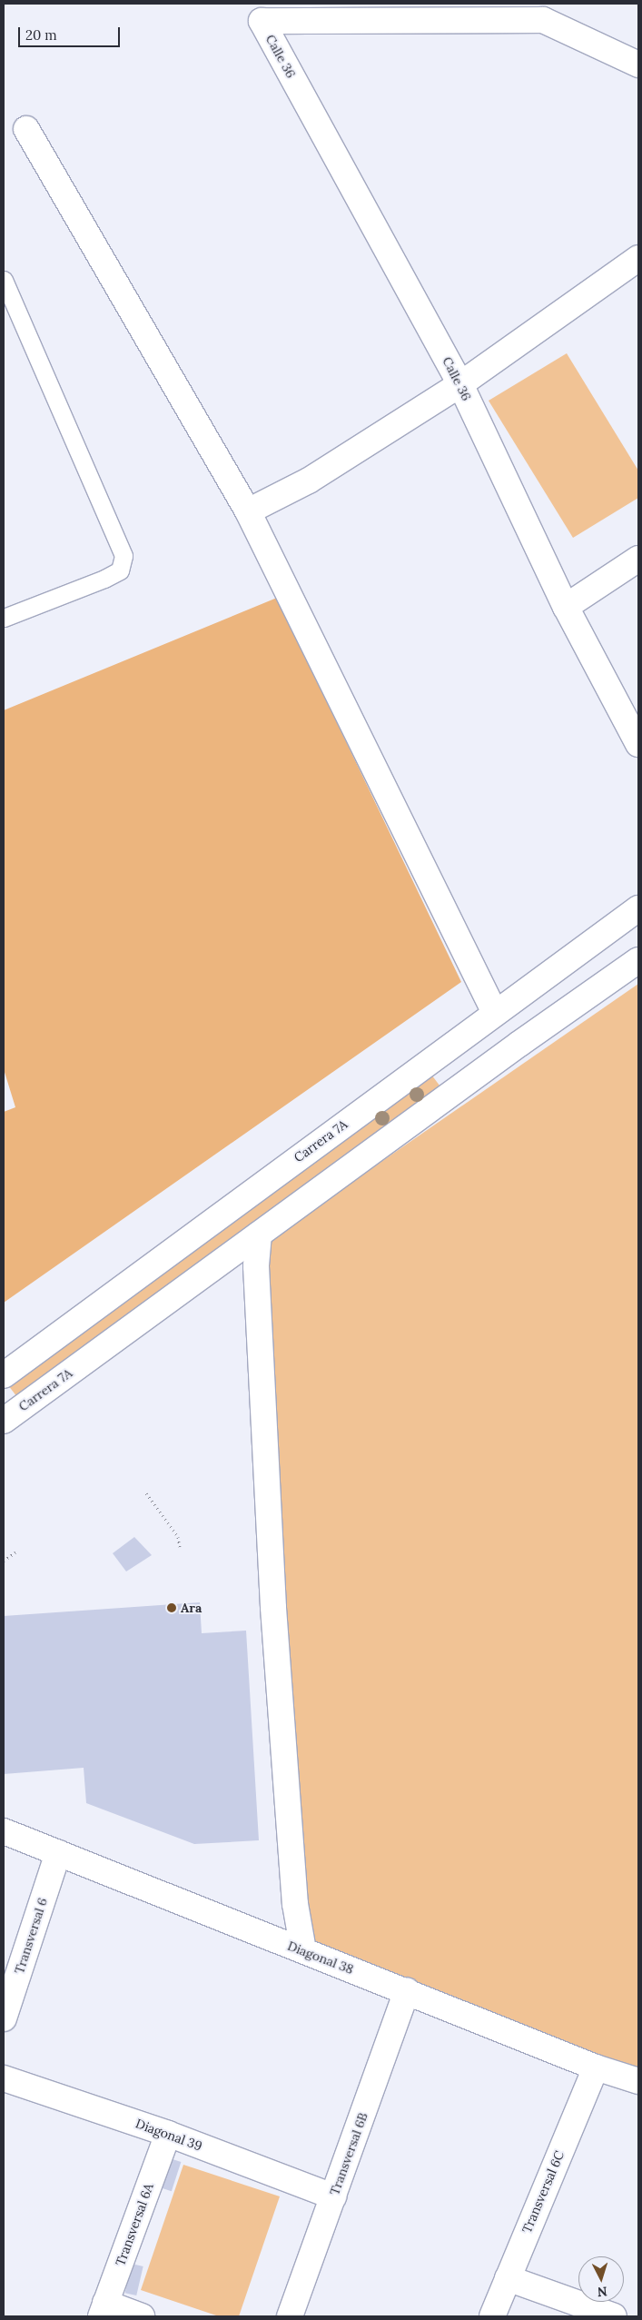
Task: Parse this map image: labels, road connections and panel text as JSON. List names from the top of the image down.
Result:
{
  "streets": {
    "street": [
      "Calle 36",
      "Carrera 7A",
      "Transversal 6",
      "Diagonal 38",
      "Diagonal 39",
      "Transversal 6B",
      "Transversal 6C",
      "Transversal 6A"
    ]
  },
  "crossings": [
    ["Transversal 6", "Diagonal 38"],
    ["Diagonal 38", "Transversal 6B"],
    ["Diagonal 38", "Transversal 6C"],
    ["Diagonal 39", "Transversal 6B"],
    ["Diagonal 39", "Transversal 6A"]
  ],
  "places": ["Ara"],
  "scale_bar": "20 m",
  "north": "bottom"
}
